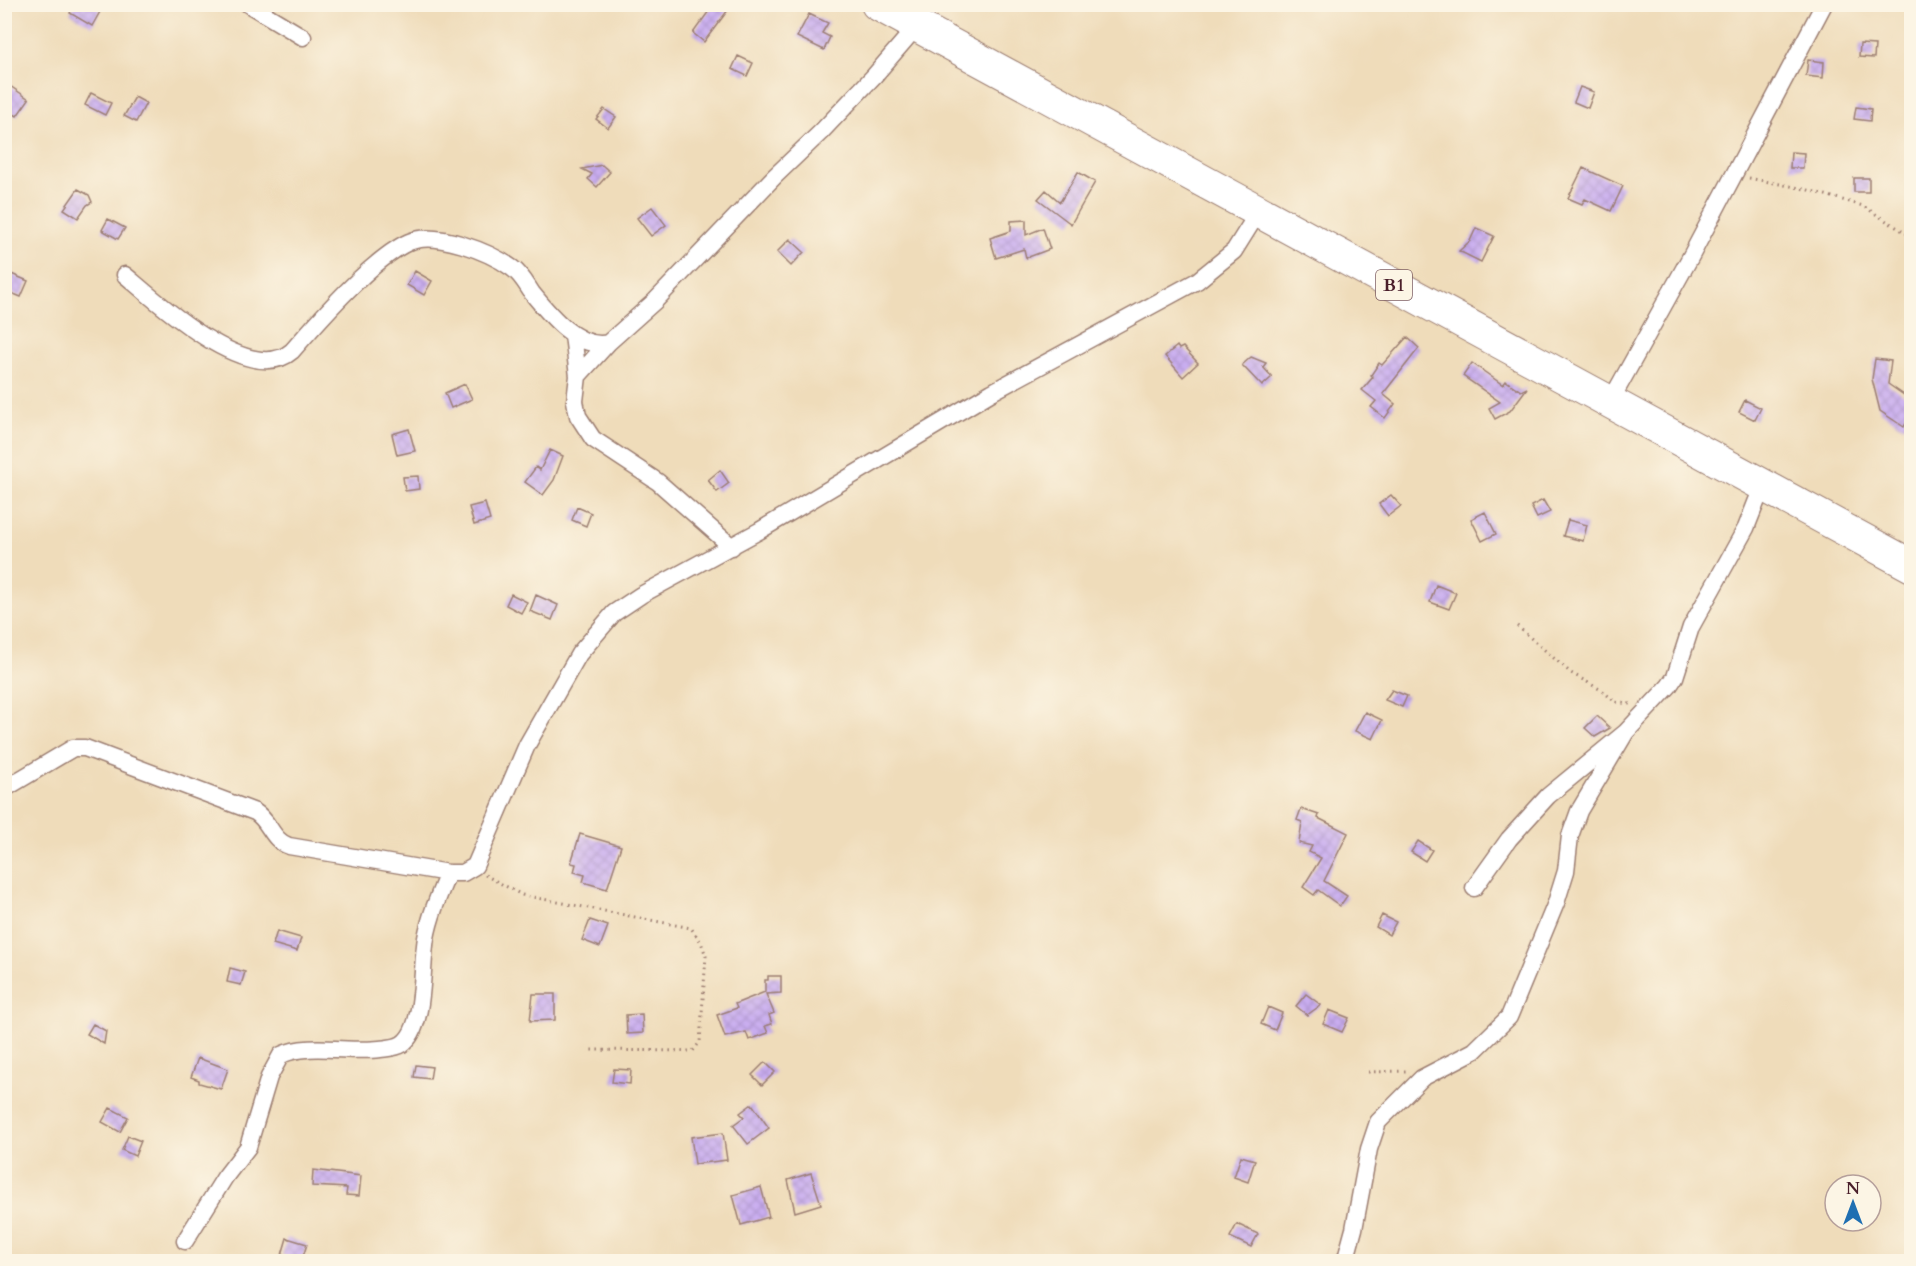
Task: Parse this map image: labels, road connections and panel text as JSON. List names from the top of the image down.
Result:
{
  "streets": {
    "highway": ["B1"]
  },
  "north": "top"
}
